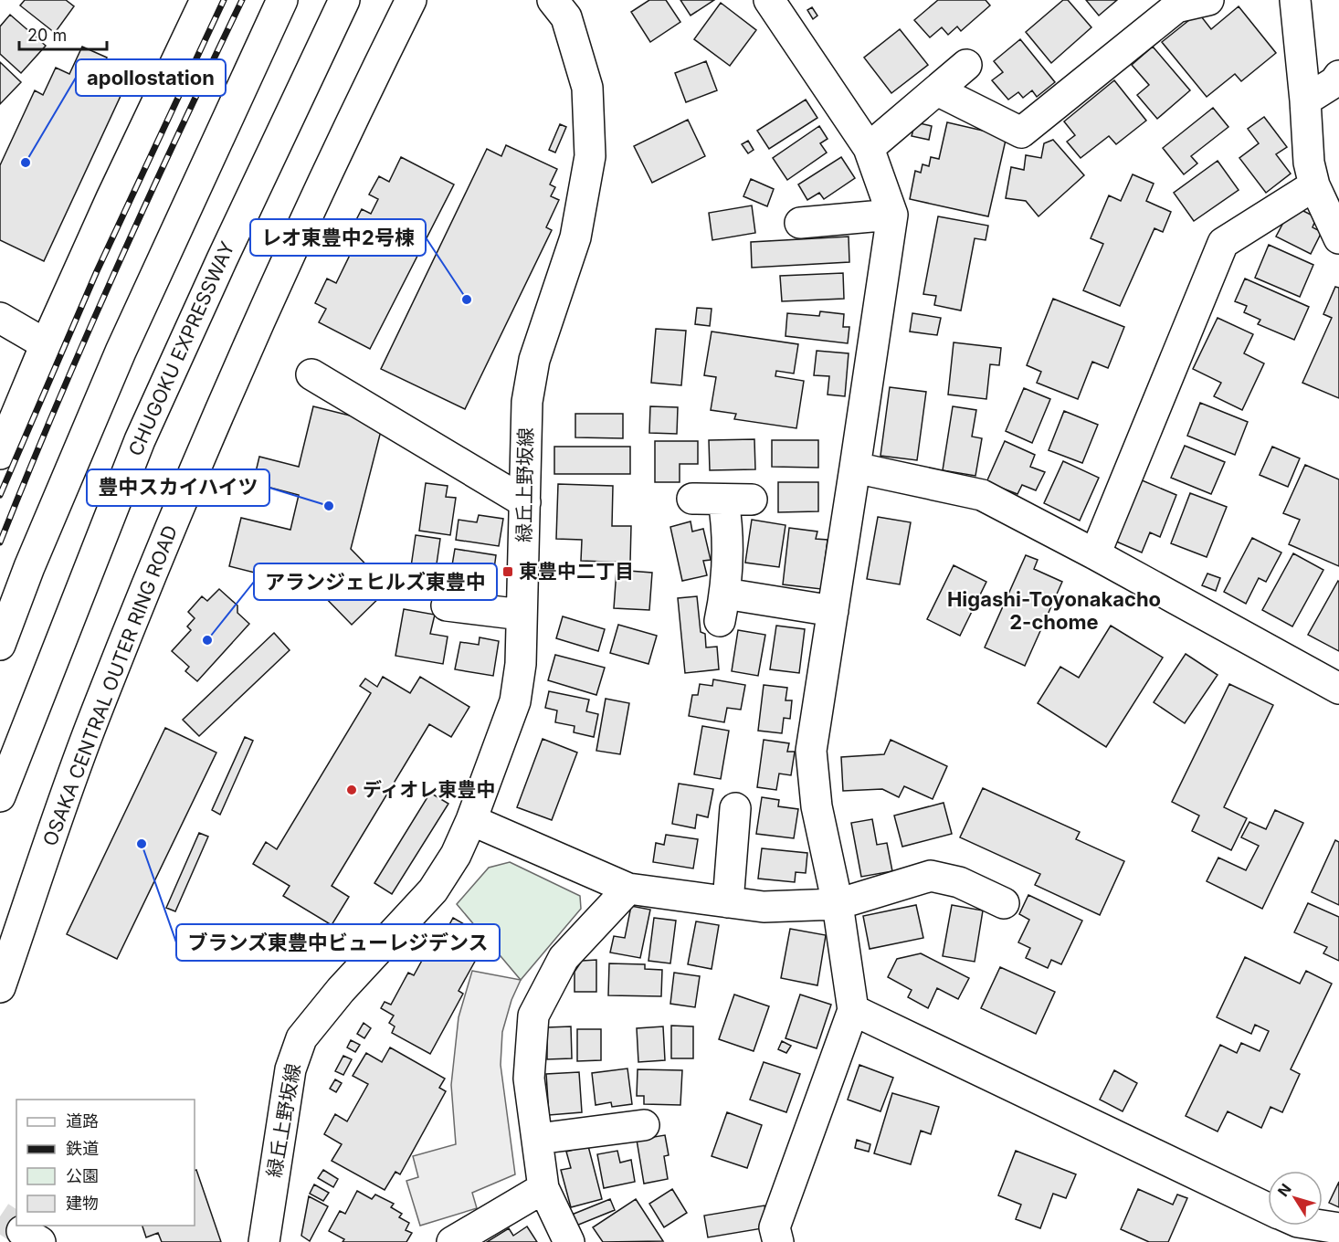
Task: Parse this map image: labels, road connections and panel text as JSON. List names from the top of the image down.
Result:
{
  "streets": {
    "main road": ["CHUGOKU EXPRESSWAY", "緑丘上野坂線", "OSAKA CENTRAL OUTER RING ROAD"]
  },
  "districts": ["Higashi-Toyonakacho 2-chome"],
  "places": {
    "other": [
      "apollostation",
      "レオ東豊中2号棟",
      "豊中スカイハイツ",
      "アランジェヒルズ東豊中",
      "ディオレ東豊中",
      "ブランズ東豊中ビューレジデンス"
    ],
    "transit": ["東豊中二丁目"]
  },
  "legend": [
    "道路",
    "鉄道",
    "公園",
    "建物"
  ],
  "scale_bar": "20 m",
  "north": "top left"
}
